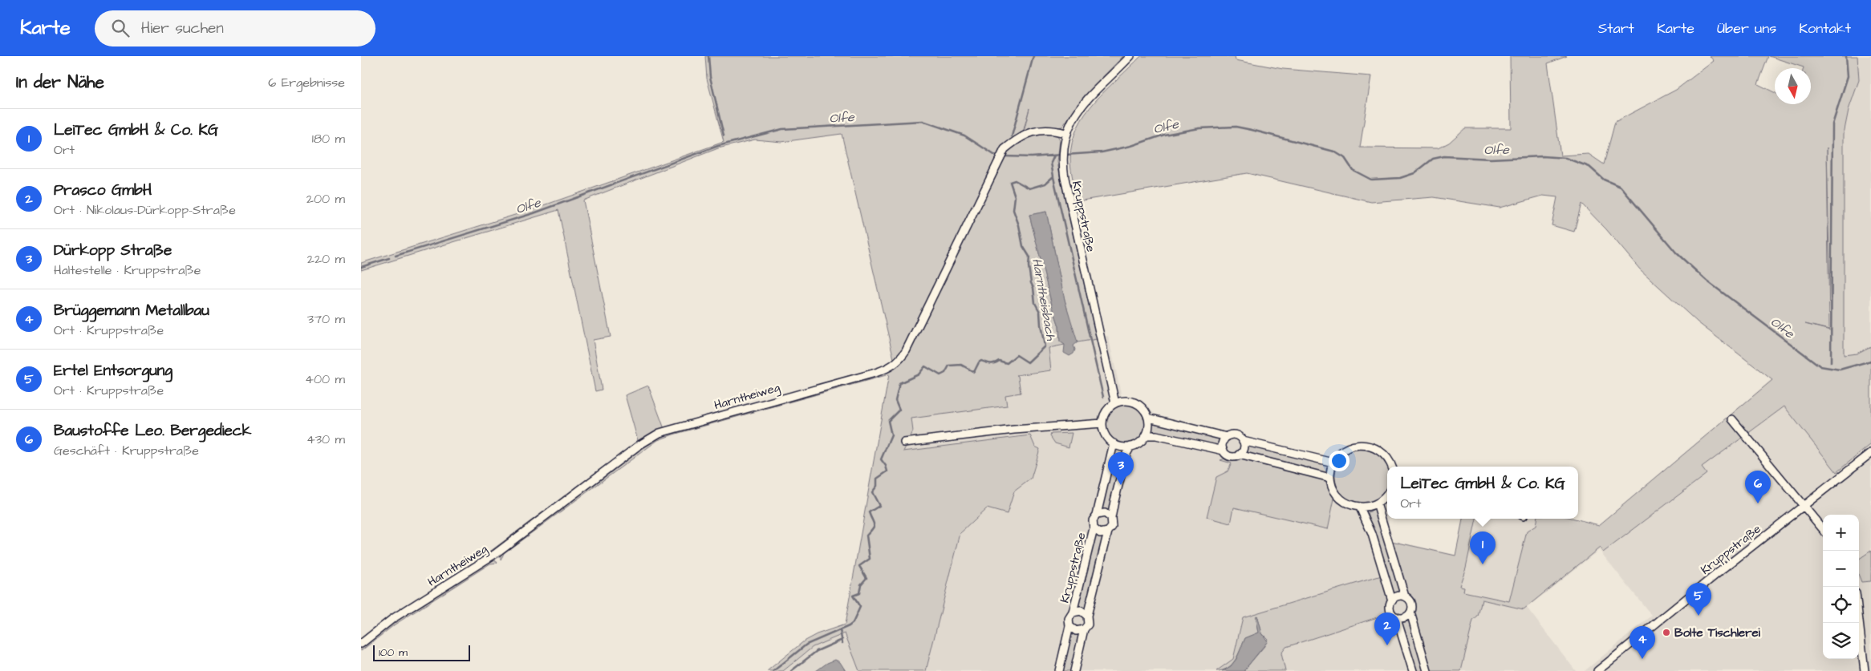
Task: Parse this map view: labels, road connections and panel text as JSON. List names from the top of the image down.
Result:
{
  "streets": {
    "street": ["Kruppstraße", "Harntheiweg"]
  },
  "crossings": [
    ["Kruppstraße", "Harntheiweg"]
  ],
  "water": ["Olfe", "Harntheisbach"],
  "places": ["Bolte Tischlerei"],
  "scale_bar": "100 m",
  "north": "bottom",
  "page": {
    "header": "Karte",
    "search": "Hier suchen",
    "nav": [
      "Start",
      "Karte",
      "Über uns",
      "Kontakt"
    ],
    "heading": ["In der Nähe", "6 Ergebnisse"],
    "list": [
      {
        "mark": "1",
        "name": "LeiTec GmbH & Co. KG",
        "note": "Ort",
        "value": "180 m"
      },
      {
        "mark": "2",
        "name": "Prasco GmbH",
        "note": "Ort · Nikolaus-Dürkopp-Straße",
        "value": "200 m"
      },
      {
        "mark": "3",
        "name": "Dürkopp Straße",
        "note": "Haltestelle · Kruppstraße",
        "value": "220 m"
      },
      {
        "mark": "4",
        "name": "Brüggemann Metallbau",
        "note": "Ort · Kruppstraße",
        "value": "370 m"
      },
      {
        "mark": "5",
        "name": "Ertel Entsorgung",
        "note": "Ort · Kruppstraße",
        "value": "400 m"
      },
      {
        "mark": "6",
        "name": "Baustoffe Leo. Bergedieck",
        "note": "Geschäft · Kruppstraße",
        "value": "430 m"
      }
    ],
    "pins": [
      "3",
      "6",
      "1",
      "5",
      "2",
      "4"
    ],
    "popup": ["LeiTec GmbH & Co. KG", "Ort"],
    "map_buttons": ["+", "−"],
    "scale": "100 m"
  }
}
